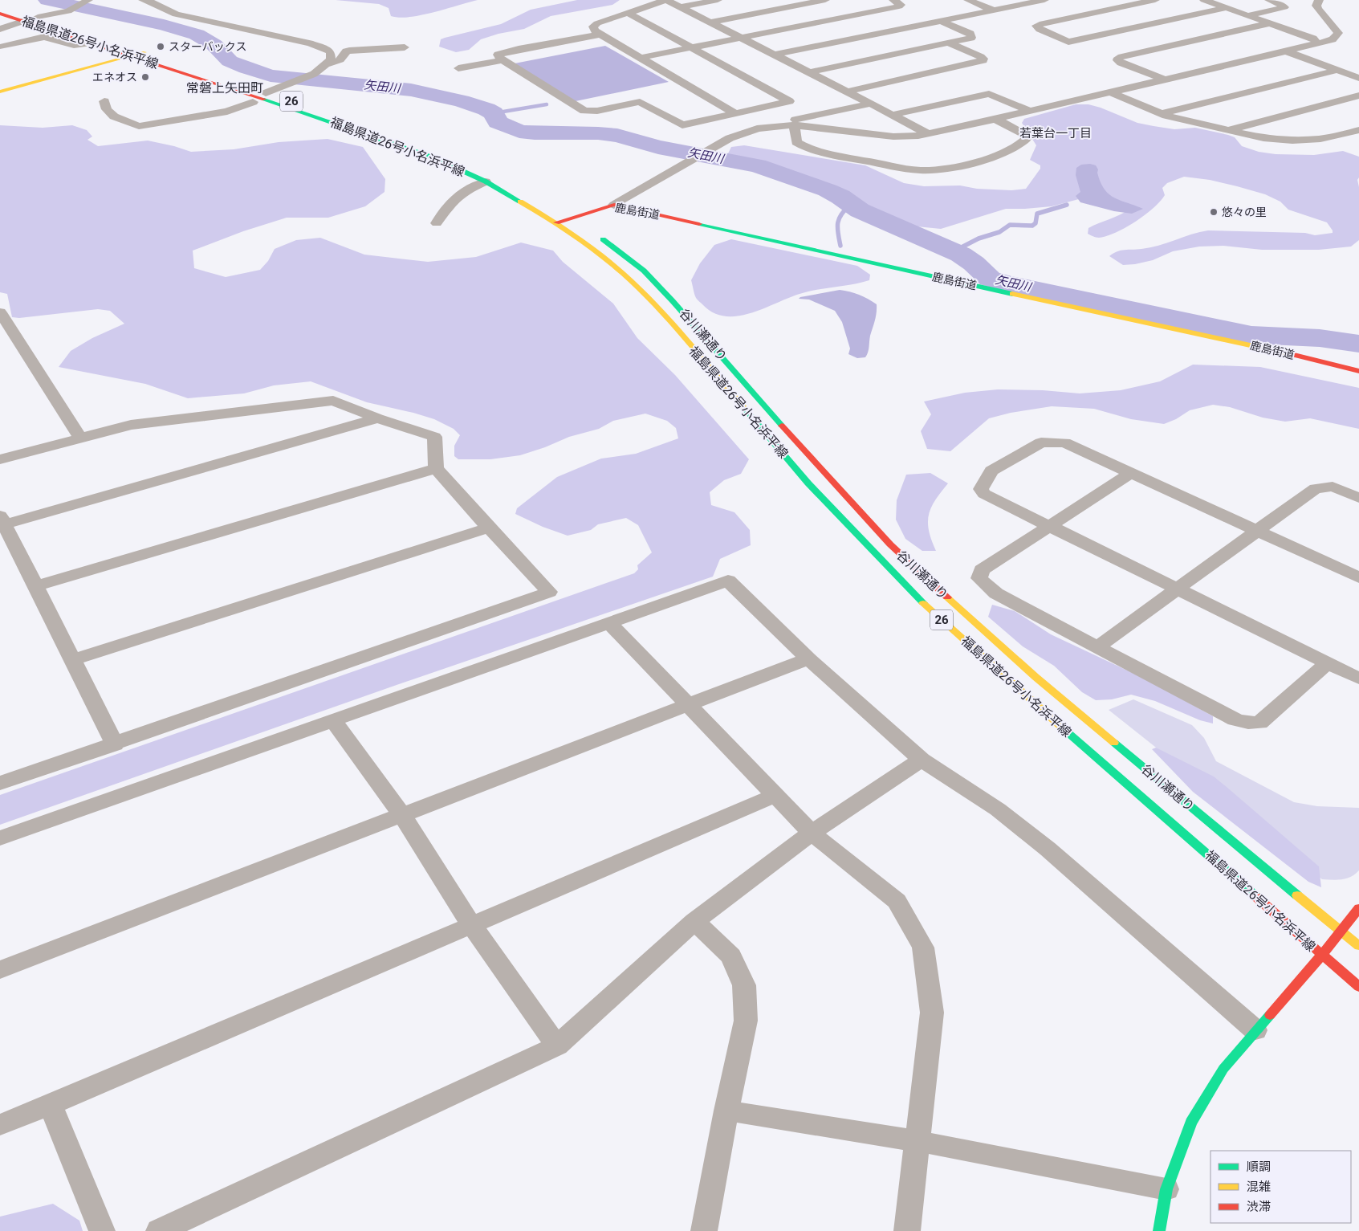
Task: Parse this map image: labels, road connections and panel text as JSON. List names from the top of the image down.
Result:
{
  "streets": {
    "main road": [
      "福島県道26号小名浜平線",
      "26",
      "鹿島街道",
      "谷川瀬通り"
    ]
  },
  "crossings": [
    ["福島県道26号小名浜平線", "26"],
    ["福島県道26号小名浜平線", "鹿島街道"]
  ],
  "districts": ["常磐上矢田町", "若葉台一丁目"],
  "water": ["矢田川"],
  "places": ["スターバックス", "エネオス", "悠々の里"],
  "legend": ["順調", "混雑", "渋滞"]
}
